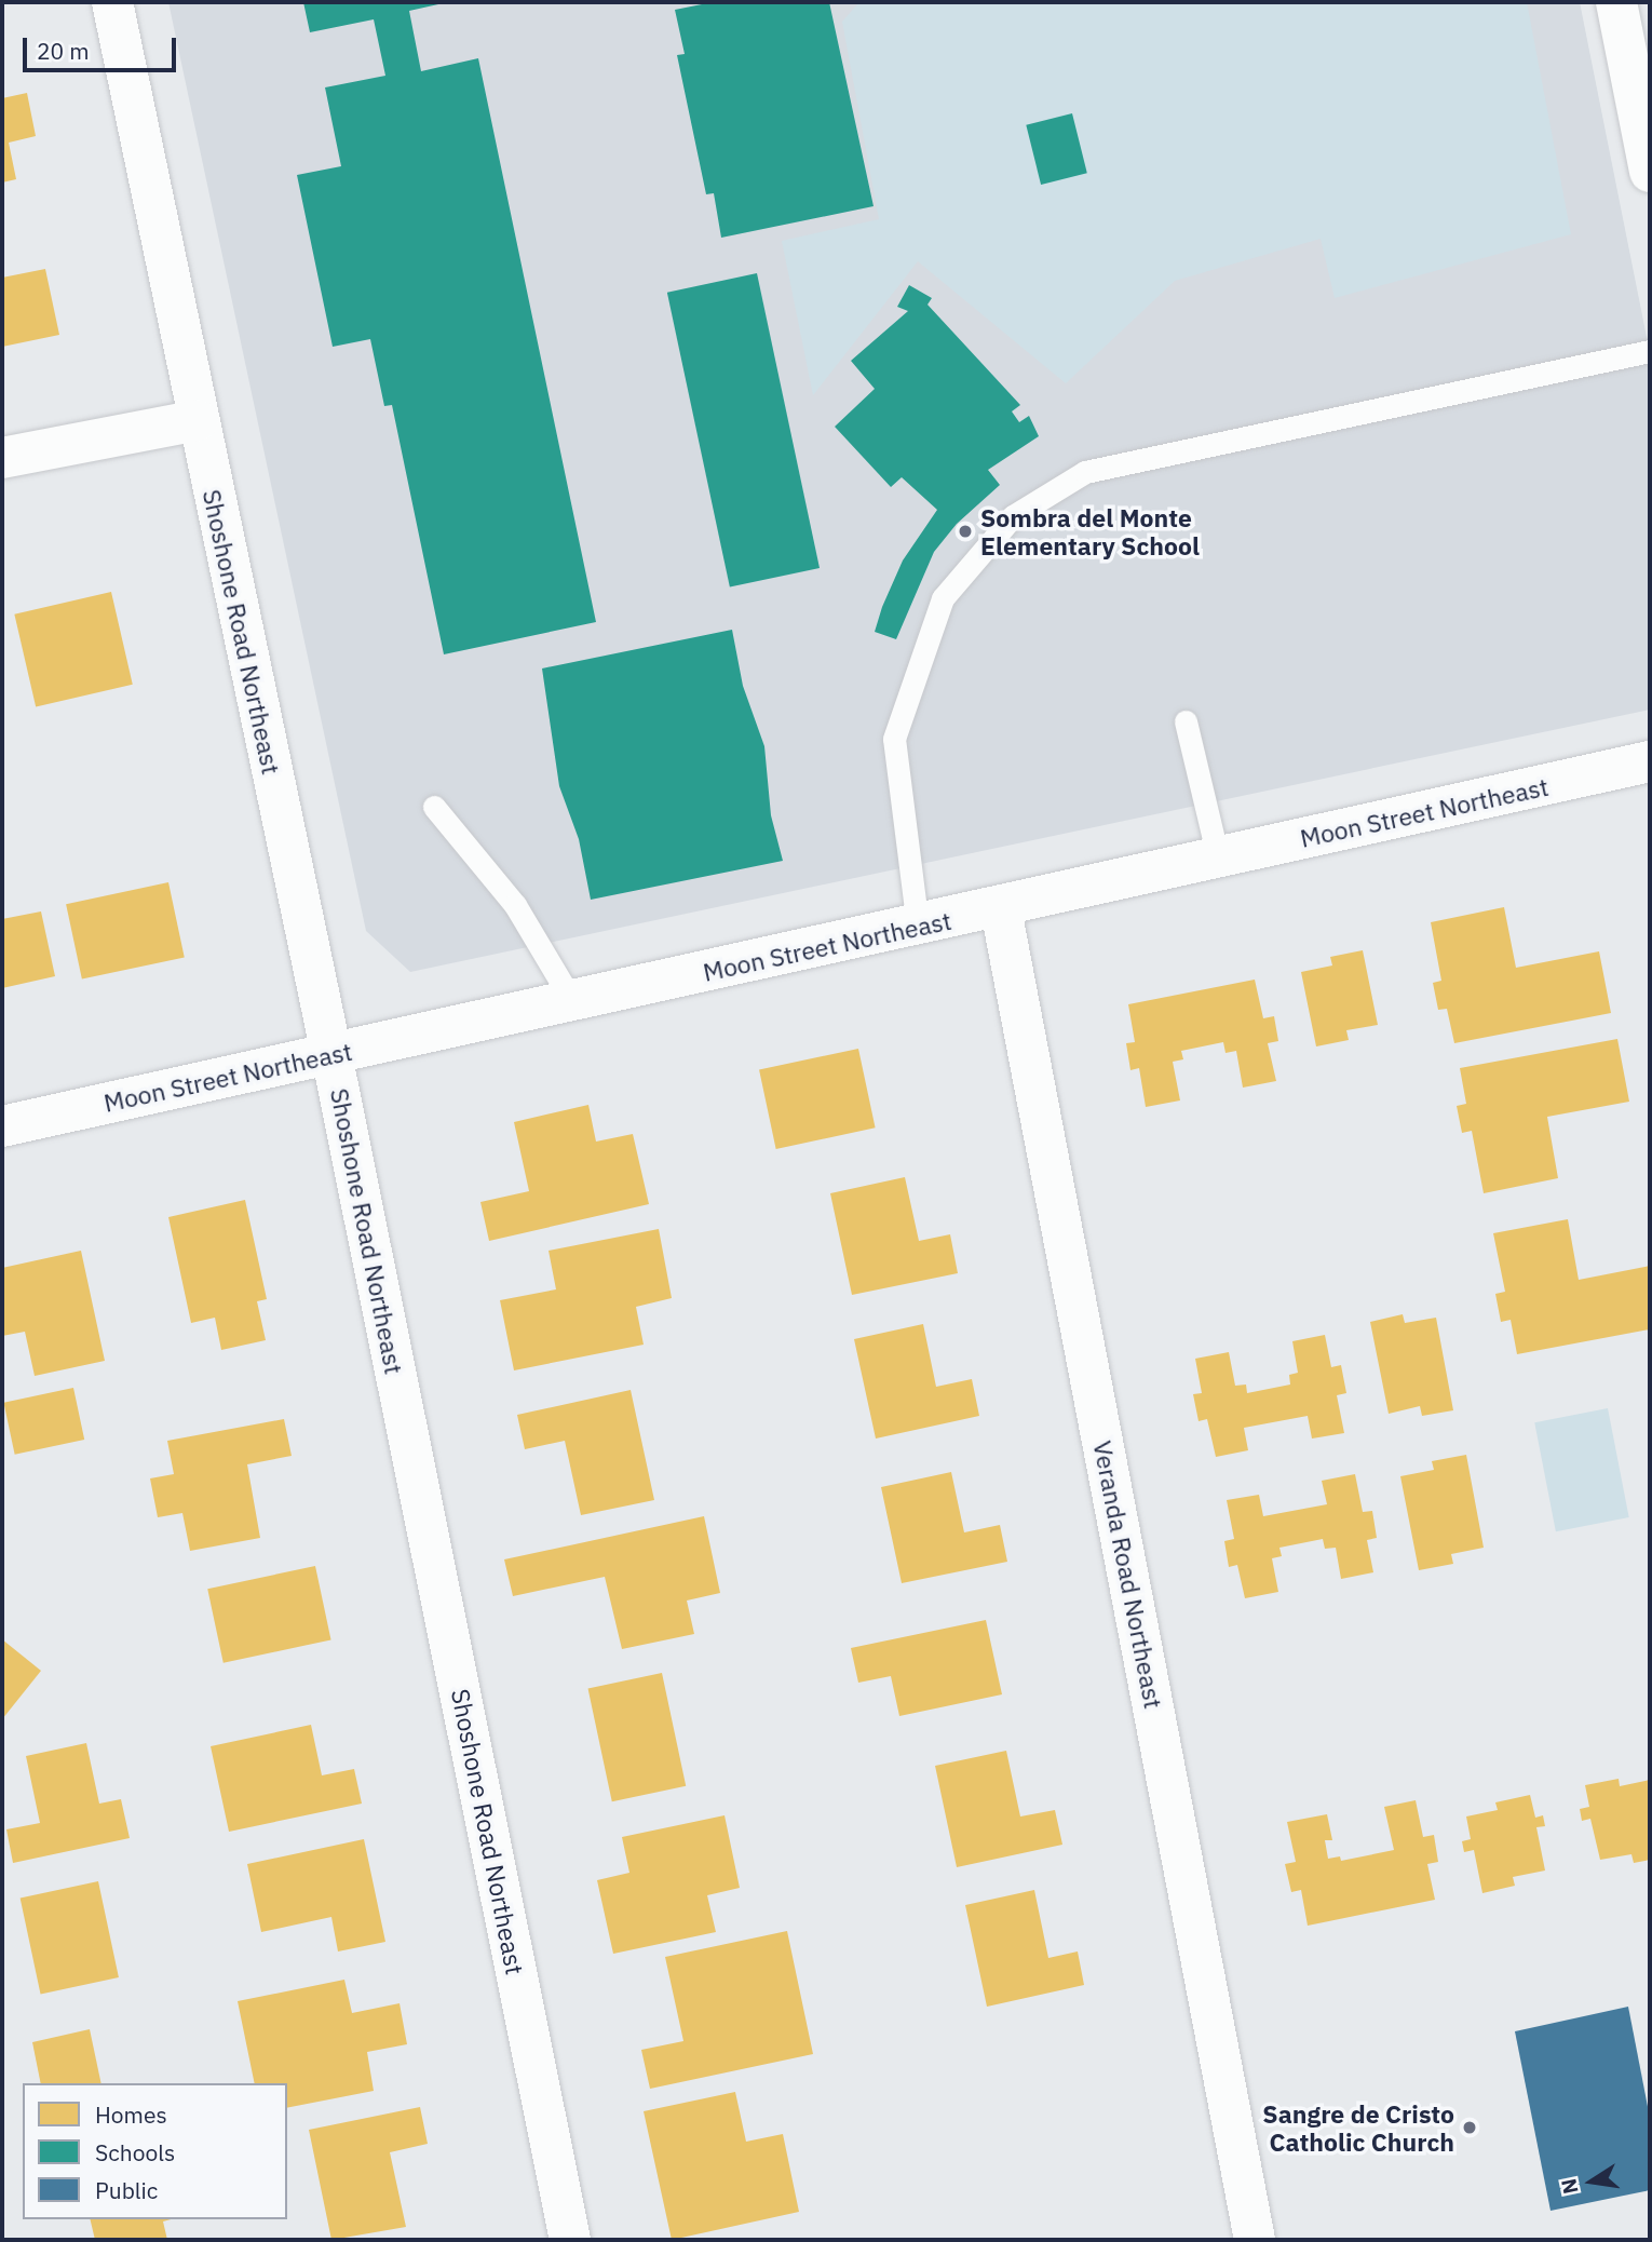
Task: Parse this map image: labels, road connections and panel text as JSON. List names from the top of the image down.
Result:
{
  "streets": {
    "street": ["Shoshone Road Northeast", "Moon Street Northeast", "Veranda Road Northeast"]
  },
  "crossings": [
    ["Shoshone Road Northeast", "Moon Street Northeast"],
    ["Moon Street Northeast", "Veranda Road Northeast"]
  ],
  "places": ["Sombra del Monte Elementary School", "Sangre de Cristo Catholic Church"],
  "legend": ["Homes", "Schools", "Public"],
  "scale_bar": "20 m",
  "north": "left"
}
